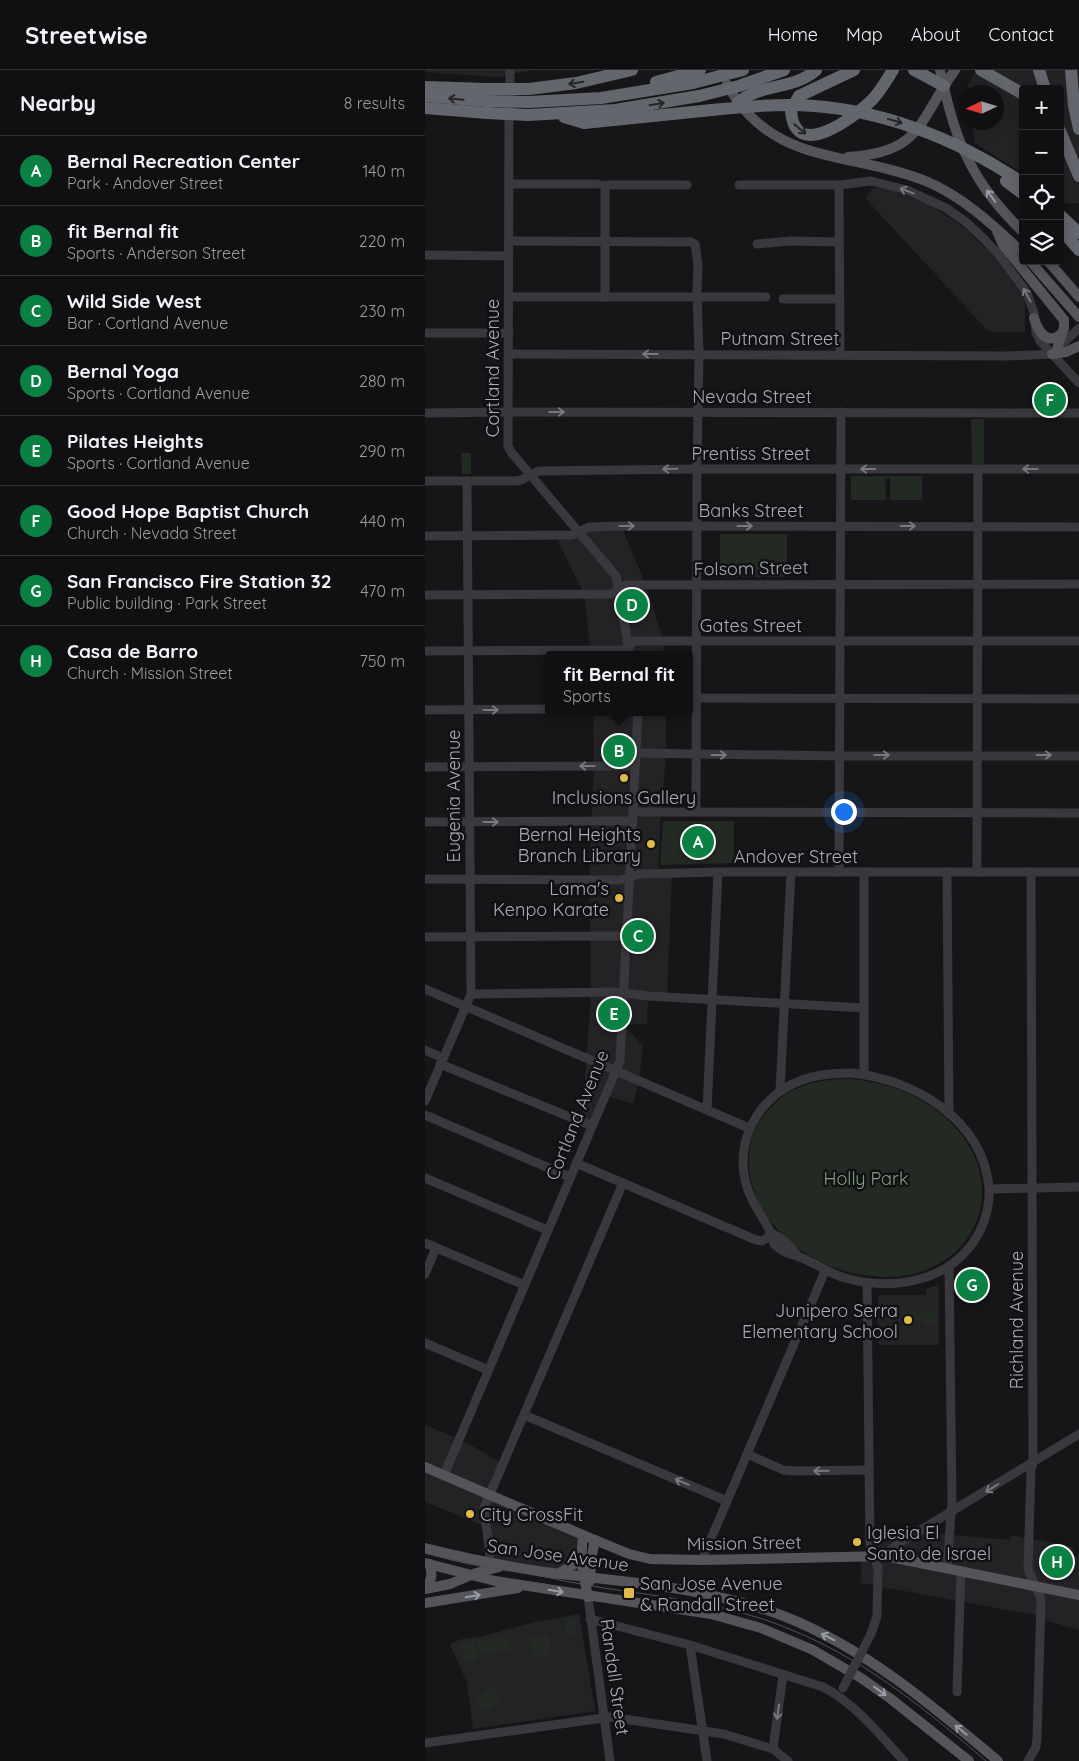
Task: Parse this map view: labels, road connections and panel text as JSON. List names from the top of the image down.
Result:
{
  "streets": {
    "main road": ["Mission Street", "San Jose Avenue", "Randall Street"],
    "street": [
      "Putnam Street",
      "Cortland Avenue",
      "Nevada Street",
      "Prentiss Street",
      "Banks Street",
      "Folsom Street",
      "Gates Street",
      "Eugenia Avenue",
      "Andover Street",
      "Richland Avenue"
    ]
  },
  "crossings": [
    ["Putnam Street", "Cortland Avenue"],
    ["Cortland Avenue", "Nevada Street"],
    ["Cortland Avenue", "Prentiss Street"],
    ["Cortland Avenue", "Banks Street"],
    ["Cortland Avenue", "Folsom Street"],
    ["Cortland Avenue", "Gates Street"],
    ["Cortland Avenue", "Andover Street"],
    ["Cortland Avenue", "Mission Street"],
    ["Prentiss Street", "Eugenia Avenue"],
    ["Banks Street", "Eugenia Avenue"],
    ["Folsom Street", "Eugenia Avenue"],
    ["Gates Street", "Eugenia Avenue"],
    ["Eugenia Avenue", "Andover Street"],
    ["Andover Street", "Richland Avenue"],
    ["Richland Avenue", "Mission Street"],
    ["Mission Street", "Randall Street"],
    ["San Jose Avenue", "Randall Street"]
  ],
  "one_way": ["Prentiss Street", "Banks Street"],
  "parks": ["Holly Park"],
  "places": {
    "other": [
      "Inclusions Gallery",
      "Bernal Heights Branch Library",
      "Lama's Kenpo Karate",
      "Junipero Serra Elementary School",
      "City CrossFit",
      "Iglesia El Santo de Israel"
    ],
    "transit": ["San Jose Avenue & Randall Street"]
  },
  "north": "left",
  "page": {
    "header": "Streetwise",
    "nav": [
      "Home",
      "Map",
      "About",
      "Contact"
    ],
    "heading": ["Nearby", "8 results"],
    "map_buttons": ["+", "−"],
    "list": [
      {
        "mark": "A",
        "name": "Bernal Recreation Center",
        "note": "Park · Andover Street",
        "value": "140 m"
      },
      {
        "mark": "B",
        "name": "fit Bernal fit",
        "note": "Sports · Anderson Street",
        "value": "220 m"
      },
      {
        "mark": "C",
        "name": "Wild Side West",
        "note": "Bar · Cortland Avenue",
        "value": "230 m"
      },
      {
        "mark": "D",
        "name": "Bernal Yoga",
        "note": "Sports · Cortland Avenue",
        "value": "280 m"
      },
      {
        "mark": "E",
        "name": "Pilates Heights",
        "note": "Sports · Cortland Avenue",
        "value": "290 m"
      },
      {
        "mark": "F",
        "name": "Good Hope Baptist Church",
        "note": "Church · Nevada Street",
        "value": "440 m"
      },
      {
        "mark": "G",
        "name": "San Francisco Fire Station 32",
        "note": "Public building · Park Street",
        "value": "470 m"
      },
      {
        "mark": "H",
        "name": "Casa de Barro",
        "note": "Church · Mission Street",
        "value": "750 m"
      }
    ],
    "pins": [
      "F",
      "D",
      "B",
      "A",
      "C",
      "E",
      "G",
      "H"
    ],
    "popup": ["fit Bernal fit", "Sports"]
  }
}
